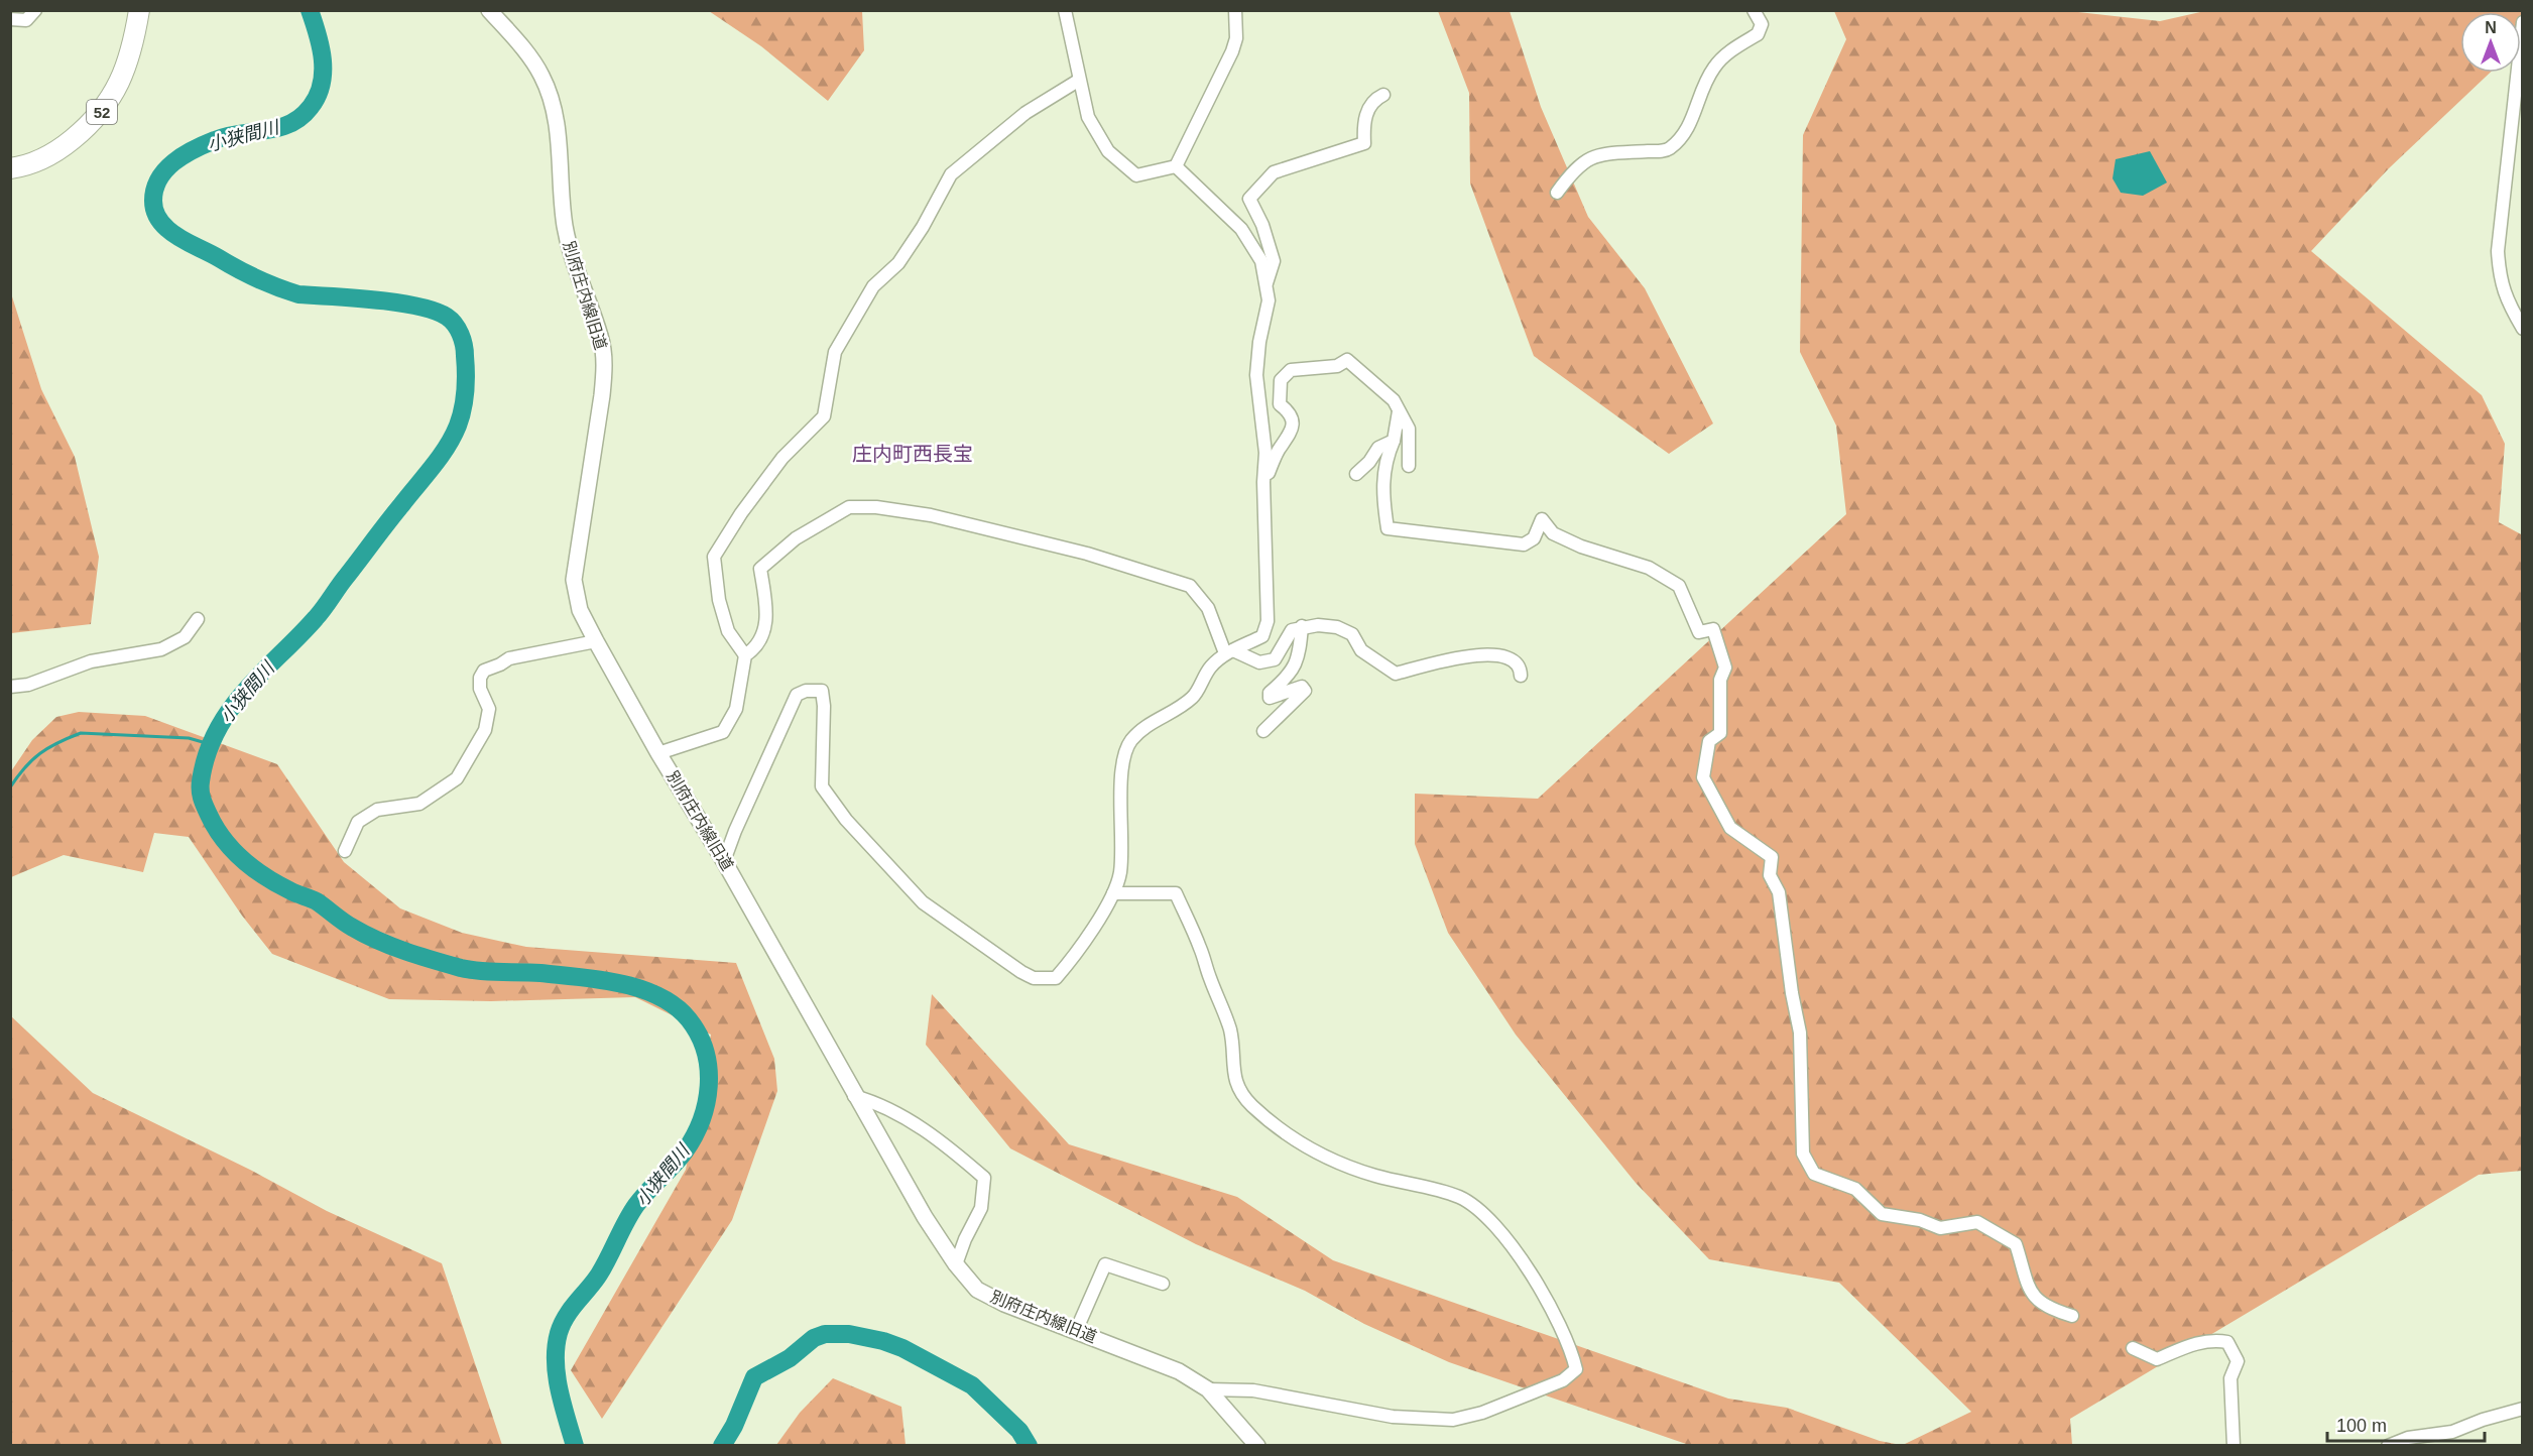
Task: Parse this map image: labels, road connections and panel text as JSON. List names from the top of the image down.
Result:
{
  "streets": {
    "main road": ["52"],
    "street": ["別府庄内線旧道"]
  },
  "districts": ["庄内町西長宝"],
  "water": ["小狭間川"],
  "scale_bar": "100 m",
  "north": "top"
}
